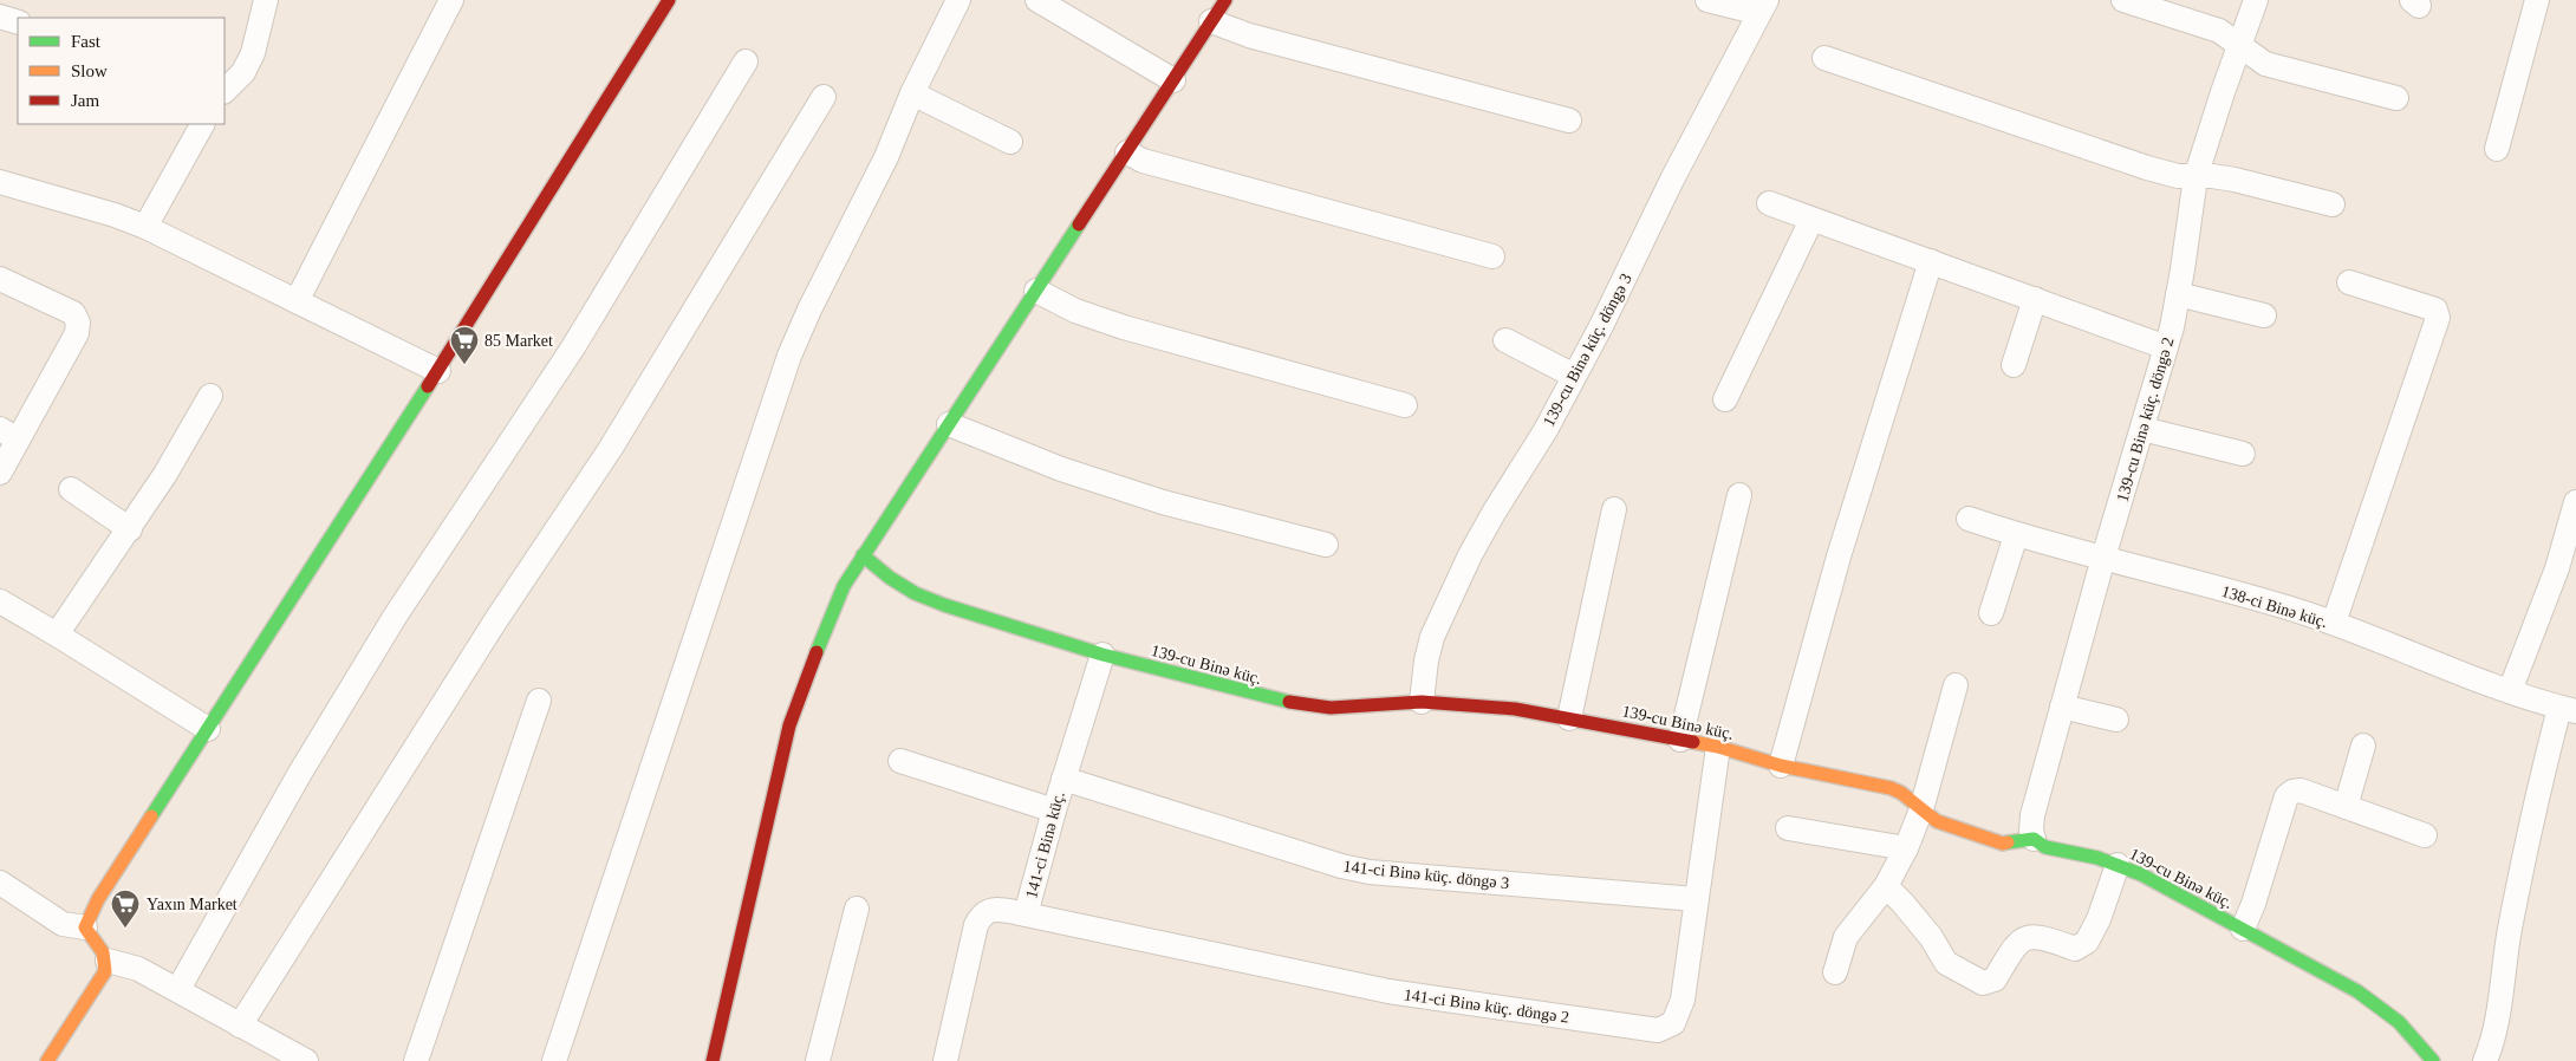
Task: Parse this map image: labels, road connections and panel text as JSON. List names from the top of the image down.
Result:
{
  "streets": {
    "street": [
      "139-cu Binə küç. döngə 3",
      "139-cu Binə küç. döngə 2",
      "138-ci Binə küç.",
      "139-cu Binə küç.",
      "141-ci Binə küç.",
      "141-ci Binə küç. döngə 3",
      "141-ci Binə küç. döngə 2"
    ]
  },
  "crossings": [
    ["139-cu Binə küç. döngə 3", "139-cu Binə küç."],
    ["139-cu Binə küç. döngə 2", "138-ci Binə küç."],
    ["139-cu Binə küç. döngə 2", "139-cu Binə küç."],
    ["139-cu Binə küç.", "141-ci Binə küç."],
    ["139-cu Binə küç.", "141-ci Binə küç. döngə 2"],
    ["141-ci Binə küç.", "141-ci Binə küç. döngə 3"],
    ["141-ci Binə küç.", "141-ci Binə küç. döngə 2"],
    ["141-ci Binə küç. döngə 3", "141-ci Binə küç. döngə 2"]
  ],
  "places": {
    "supermarket": ["85 Market", "Yaxın Market"]
  },
  "legend": ["Fast", "Slow", "Jam"]
}
